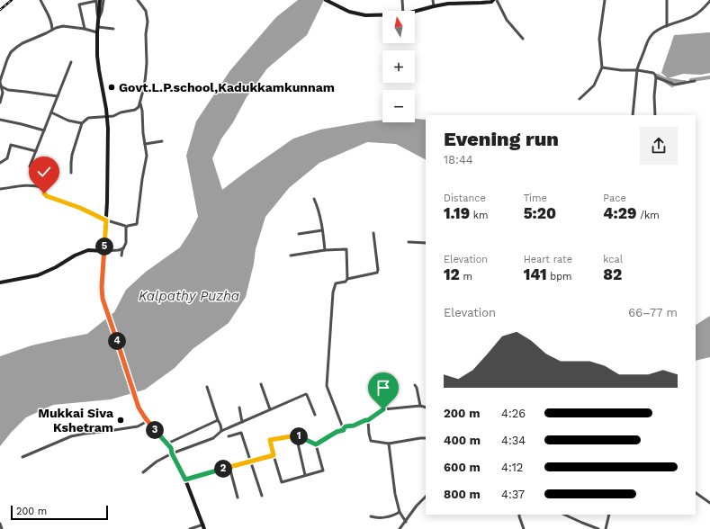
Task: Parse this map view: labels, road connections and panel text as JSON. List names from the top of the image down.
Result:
{
  "water": ["Kalpathy Puzha"],
  "places": ["Govt.L.P.school,Kadukkamkunnam", "Mukkai Siva Kshetram"],
  "scale_bar": "200 m",
  "north": "top",
  "page": {
    "map_buttons": ["+", "−"],
    "heading": ["Evening run", "18:44"],
    "stats": [
      ["Distance", "1.19 km"],
      ["Time", "5:20"],
      ["Pace", "4:29 /km"],
      ["Elevation", "12 m"],
      ["Heart rate", "141 bpm"],
      ["kcal", "82"]
    ],
    "pins": [
      "5",
      "4",
      "3",
      "1",
      "2"
    ],
    "chart": ["Elevation", "66–77 m"],
    "list": [
      {
        "name": "200 m",
        "note": "4:26"
      },
      {
        "name": "400 m",
        "note": "4:34"
      },
      {
        "name": "600 m",
        "note": "4:12"
      },
      {
        "name": "800 m",
        "note": "4:37"
      }
    ],
    "scale": "200 m"
  }
}
